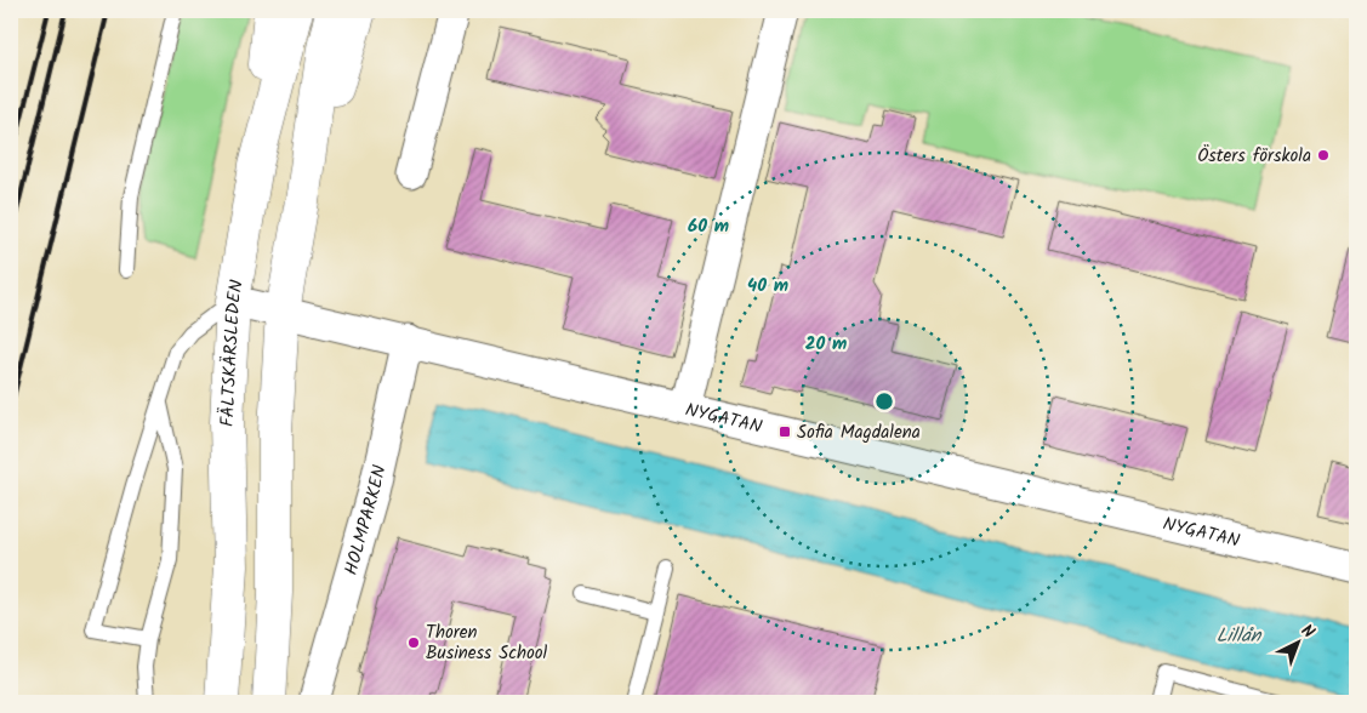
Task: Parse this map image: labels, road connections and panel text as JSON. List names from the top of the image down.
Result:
{
  "streets": {
    "main road": ["FÄLTSKÄRSLEDEN"],
    "street": ["NYGATAN", "HOLMPARKEN"]
  },
  "crossings": [
    ["FÄLTSKÄRSLEDEN", "NYGATAN"],
    ["NYGATAN", "HOLMPARKEN"]
  ],
  "water": ["Lillån"],
  "places": {
    "other": ["Östers förskola", "Thoren Business School"],
    "transit": ["Sofia Magdalena"]
  },
  "north": "top right",
  "rings": ["60 m", "40 m", "20 m"]
}
